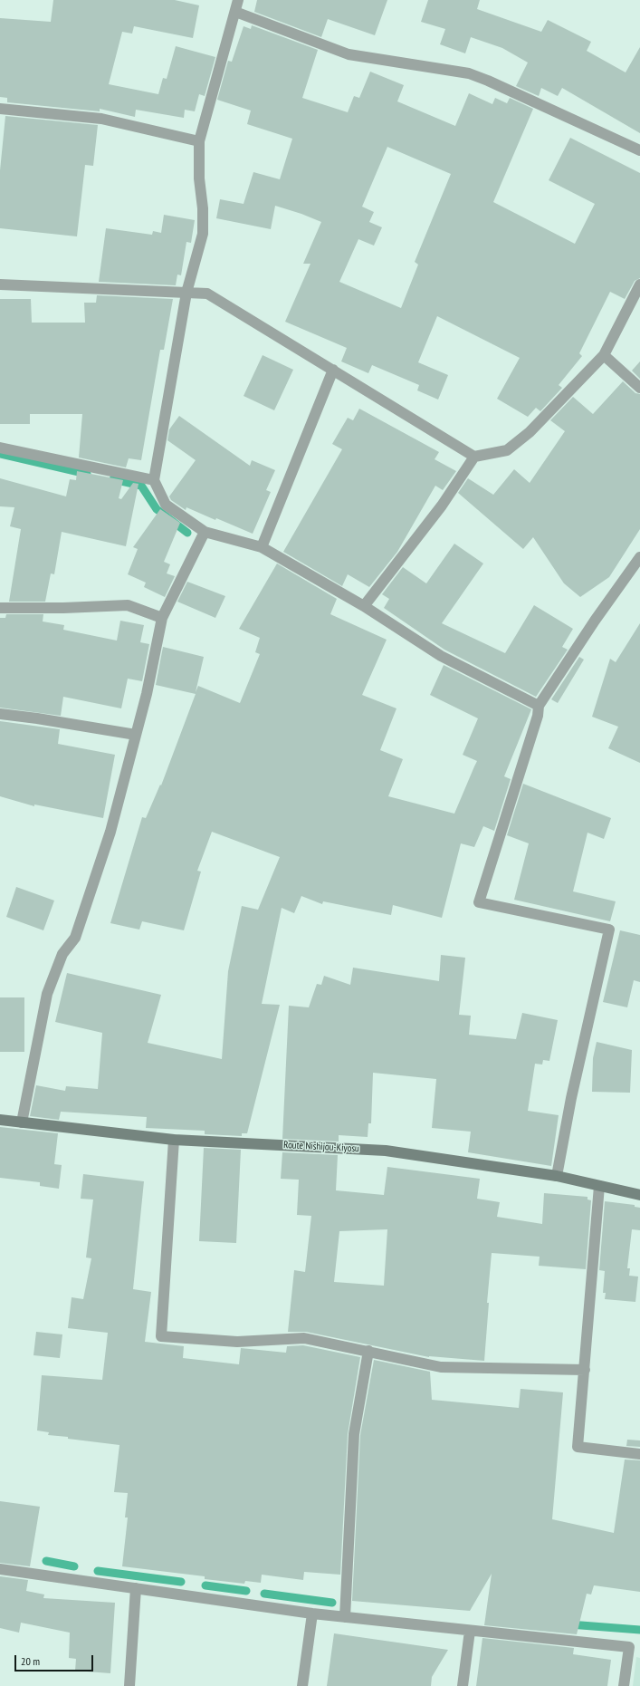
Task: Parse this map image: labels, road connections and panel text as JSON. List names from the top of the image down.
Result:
{
  "streets": {
    "main road": ["Route Nishijou-Kiyosu"]
  },
  "scale_bar": "20 m"
}
